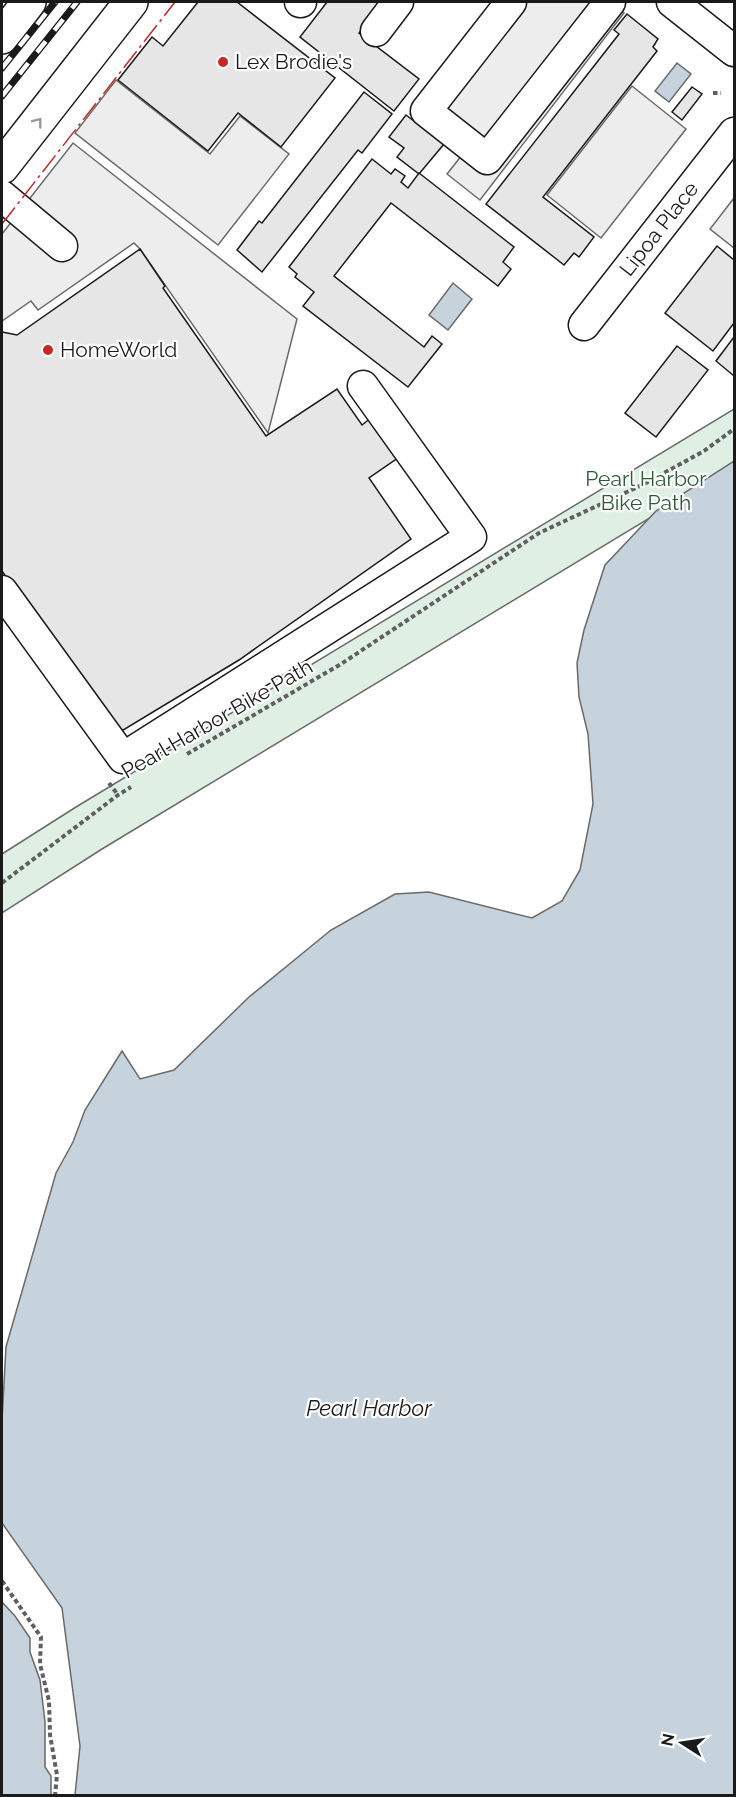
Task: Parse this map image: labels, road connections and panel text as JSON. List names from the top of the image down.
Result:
{
  "streets": {
    "street": ["Lipoa Place"],
    "path": ["Pearl Harbor Bike Path"]
  },
  "water": ["Pearl Harbor"],
  "parks": ["Pearl Harbor Bike Path"],
  "places": ["Lex Brodie's", "HomeWorld"],
  "north": "left"
}
